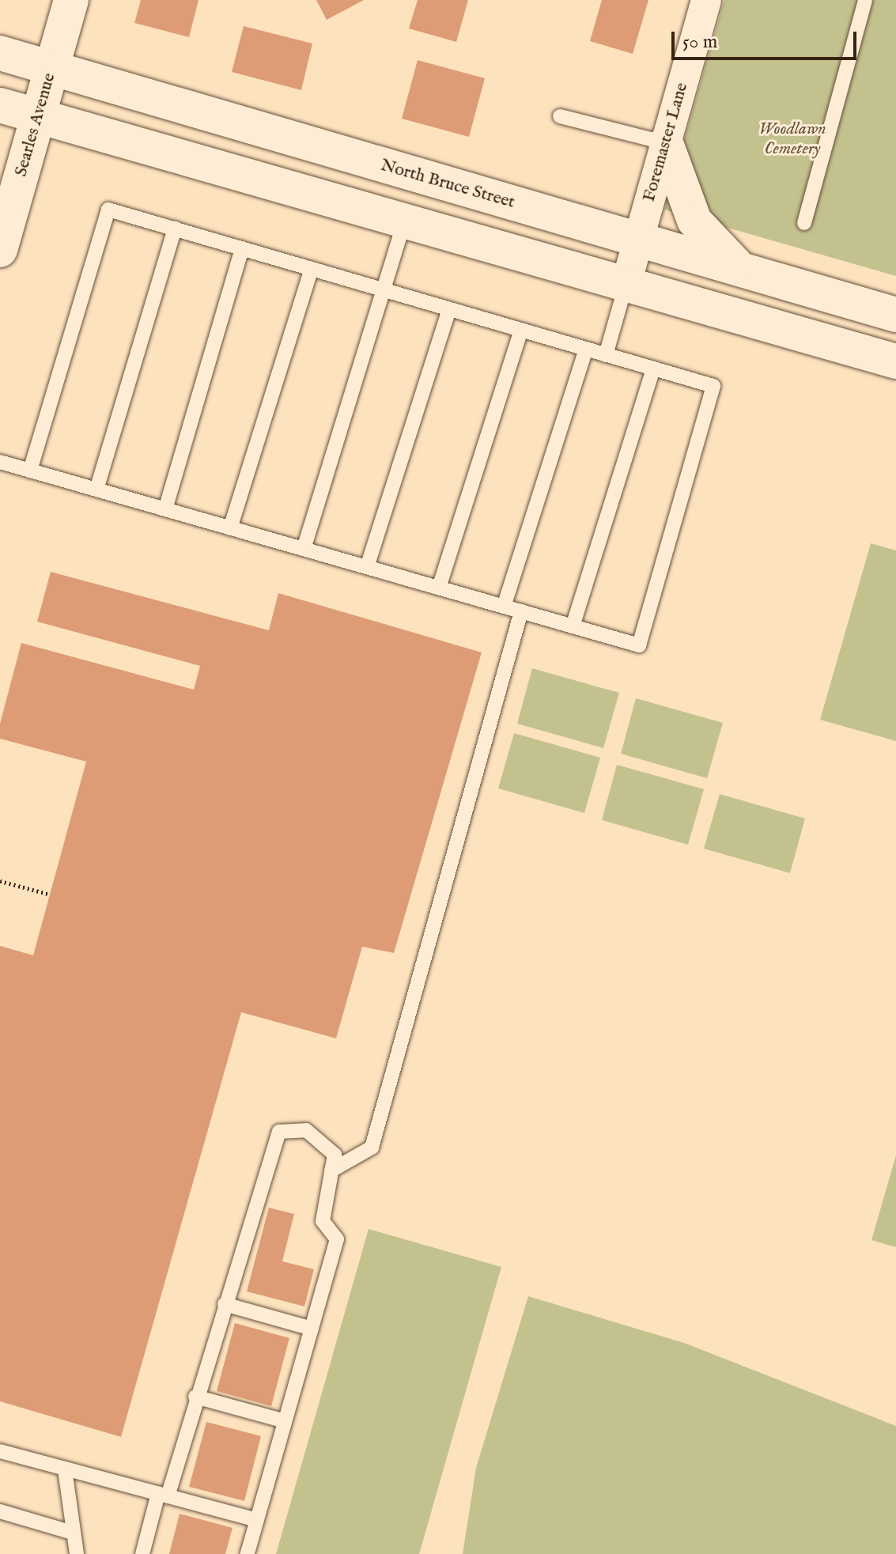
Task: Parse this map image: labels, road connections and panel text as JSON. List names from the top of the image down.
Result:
{
  "streets": {
    "main road": ["Searles Avenue", "North Bruce Street"],
    "street": ["Foremaster Lane"]
  },
  "crossings": [
    ["Searles Avenue", "North Bruce Street"],
    ["Foremaster Lane", "North Bruce Street"]
  ],
  "parks": ["Woodlawn Cemetery"],
  "scale_bar": "50 m"
}
